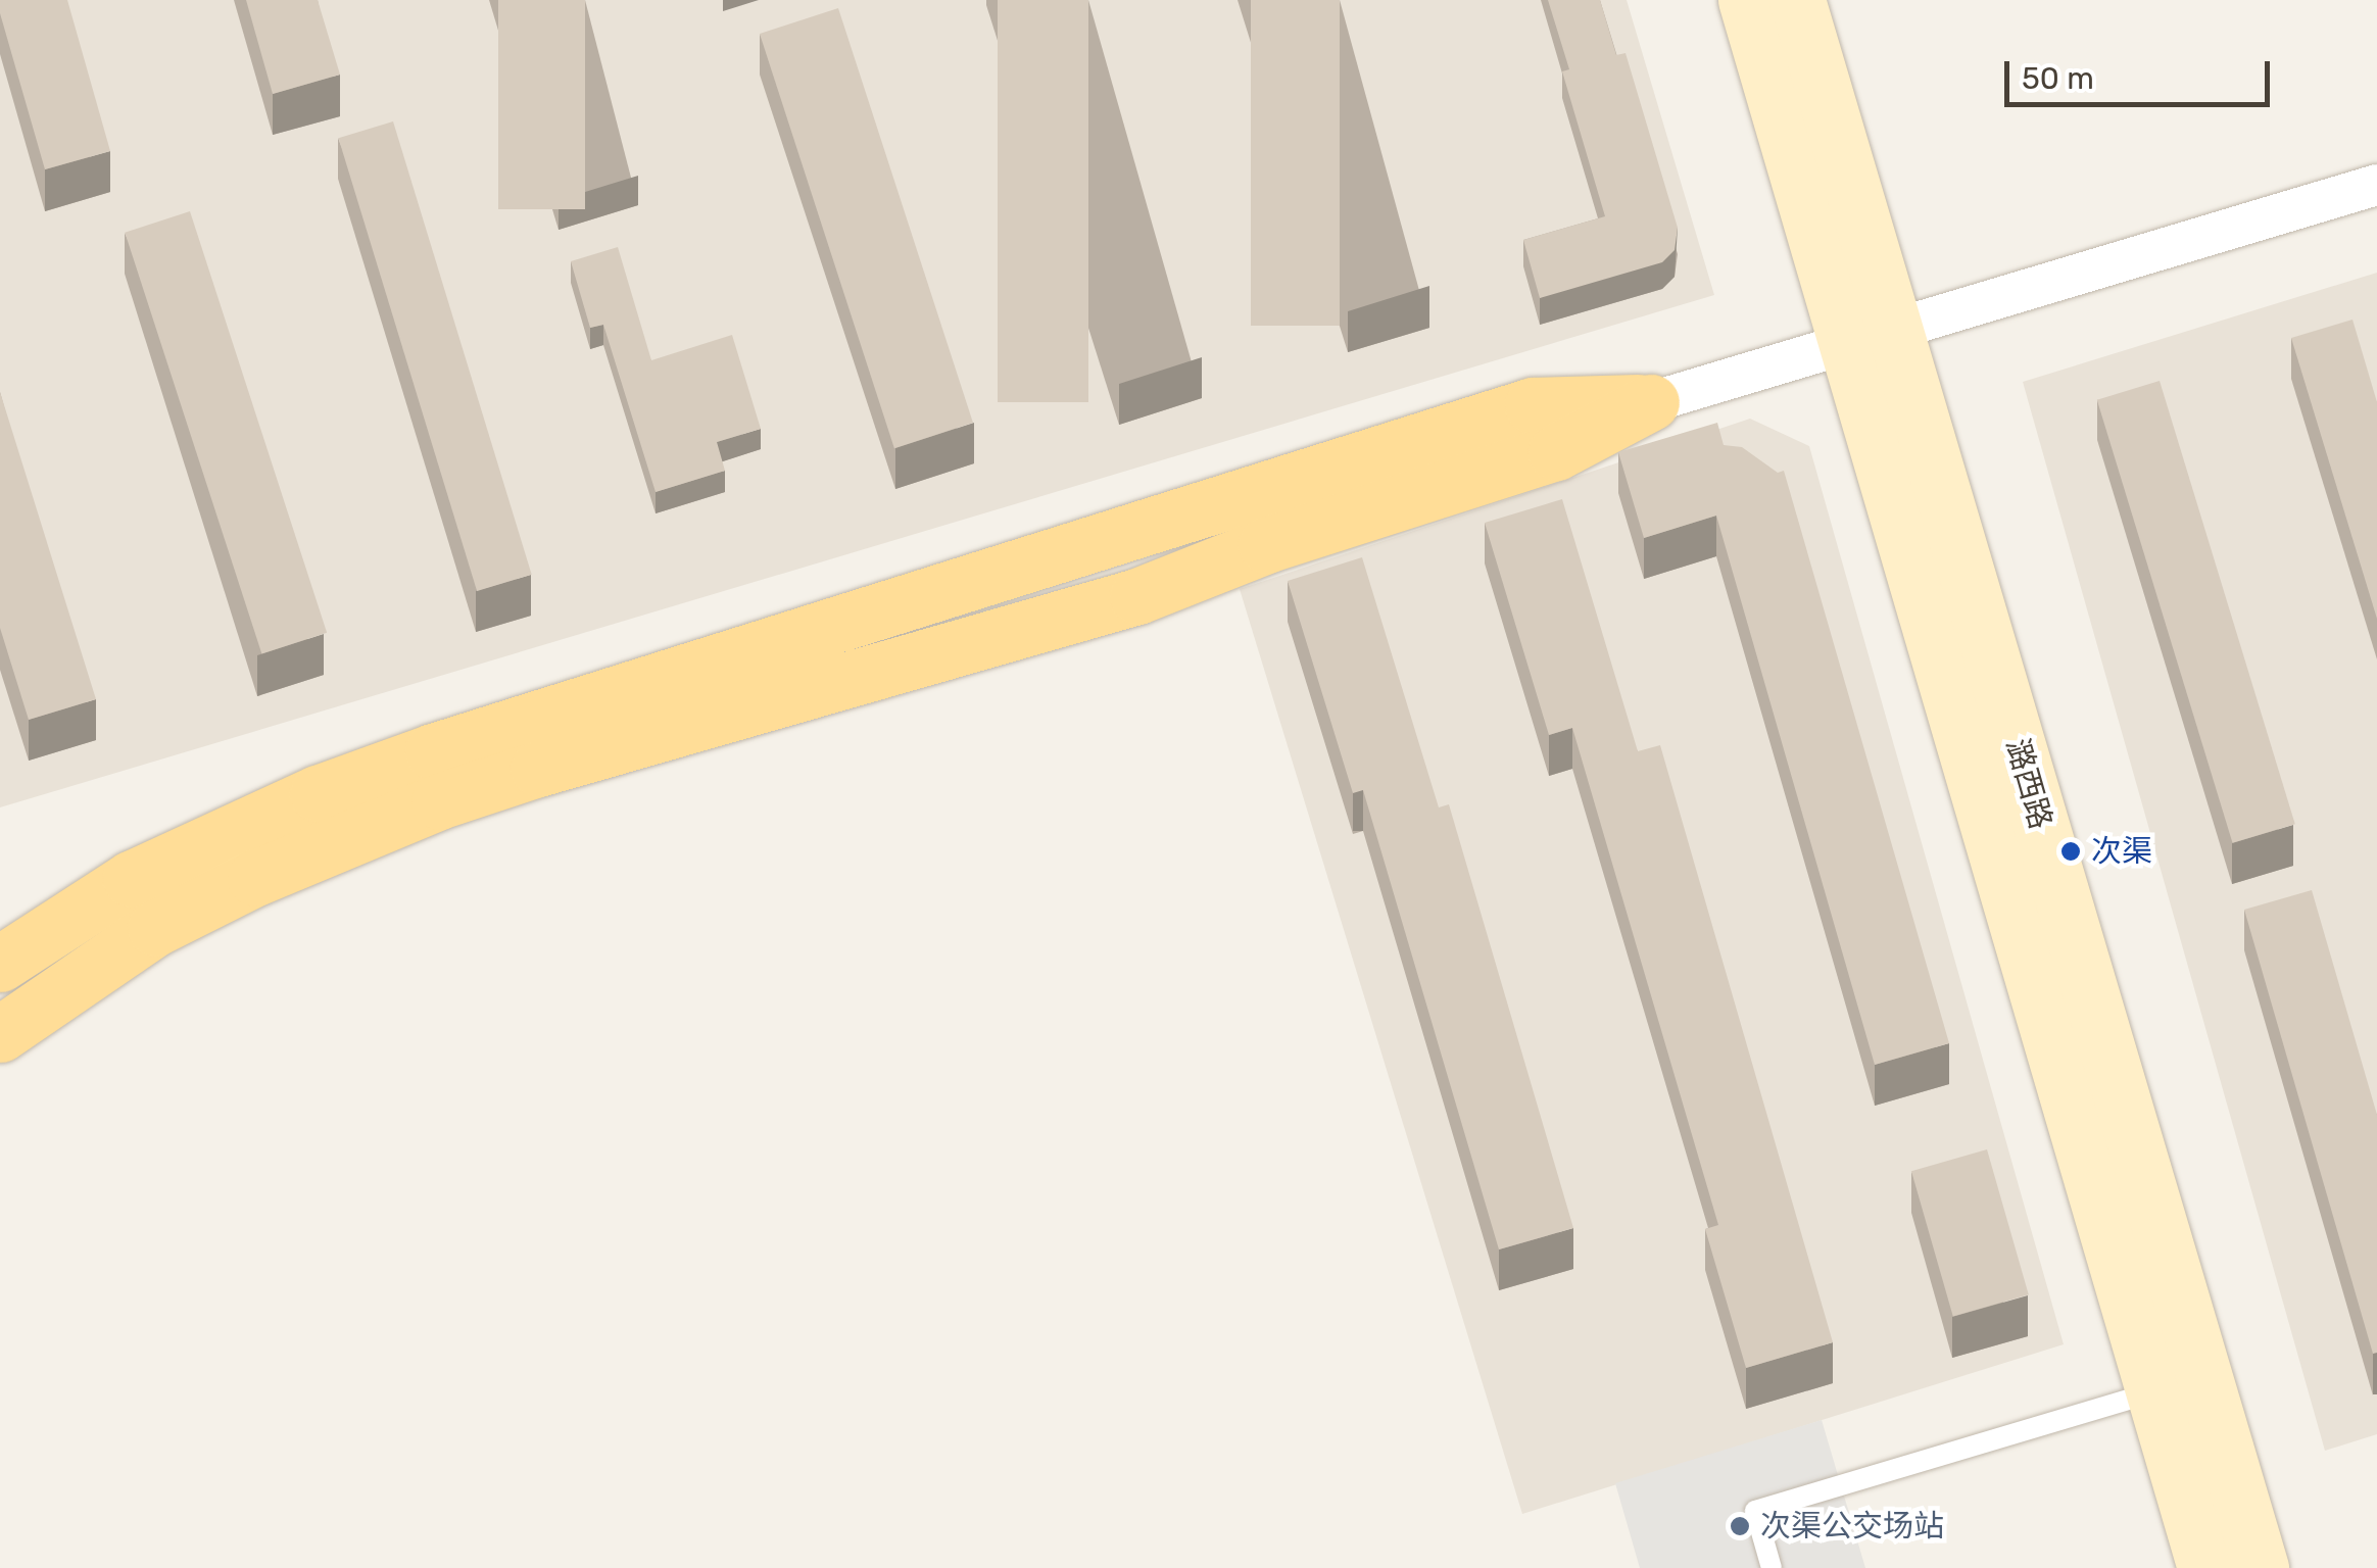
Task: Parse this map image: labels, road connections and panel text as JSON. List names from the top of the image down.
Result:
{
  "streets": {
    "main road": ["潞西路"]
  },
  "places": ["次渠", "次渠公交场站"],
  "scale_bar": "50 m"
}
